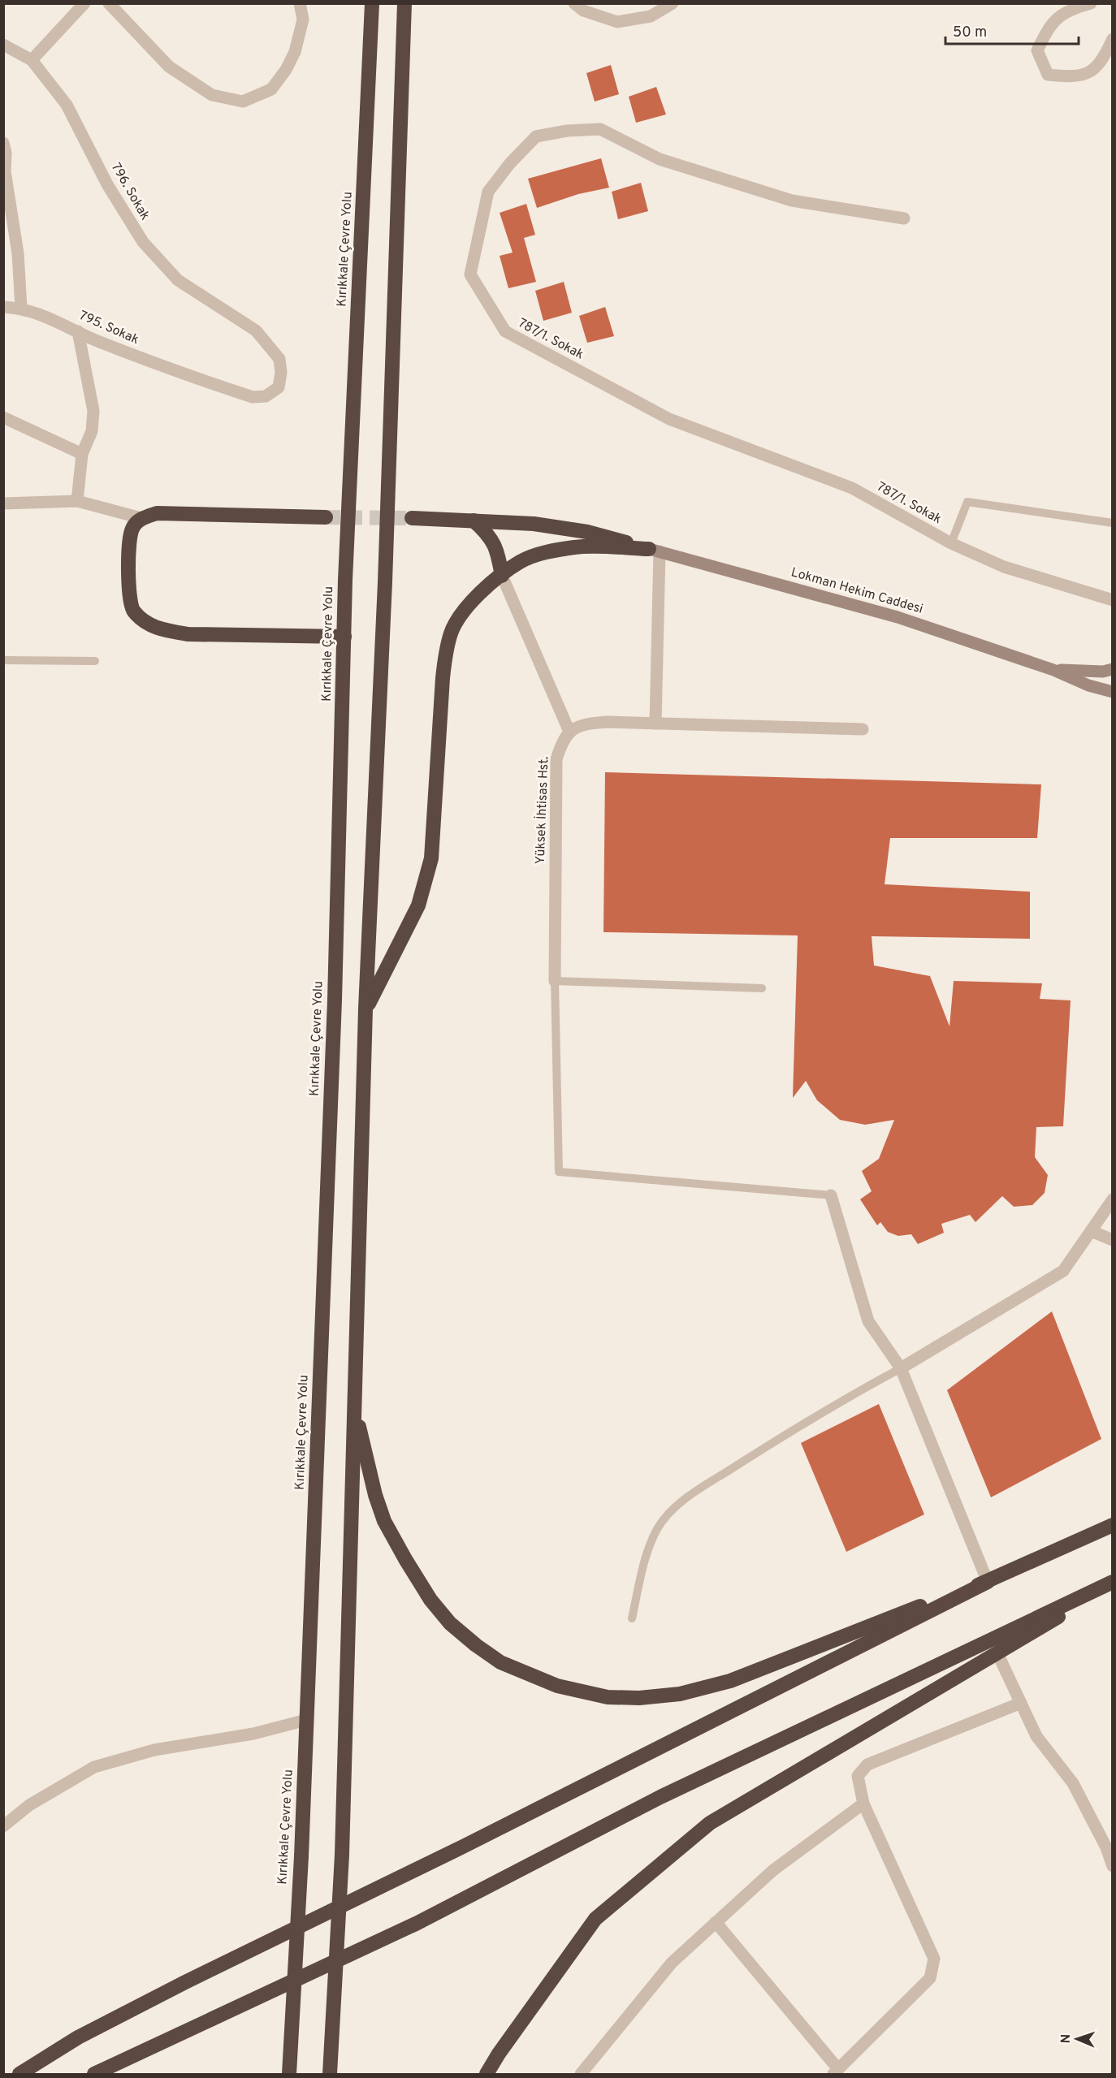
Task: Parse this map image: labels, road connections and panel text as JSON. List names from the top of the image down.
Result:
{
  "streets": {
    "highway": ["Kırıkkale Çevre Yolu"],
    "street": [
      "796. Sokak",
      "795. Sokak",
      "787/1. Sokak",
      "Lokman Hekim Caddesi",
      "Yüksek İhtisas Hst."
    ]
  },
  "crossings": [
    ["796. Sokak", "795. Sokak"]
  ],
  "scale_bar": "50 m",
  "north": "left"
}
